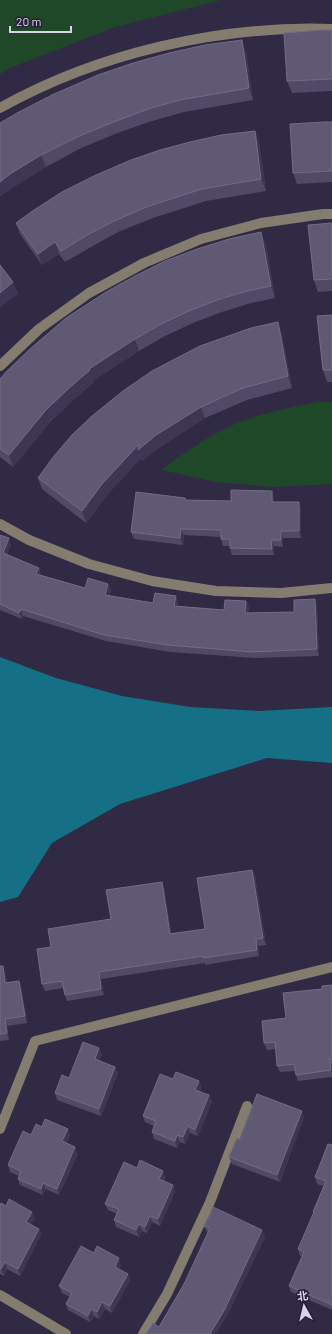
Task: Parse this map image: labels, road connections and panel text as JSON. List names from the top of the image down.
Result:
{
  "scale_bar": "20 m",
  "north": "top"
}
